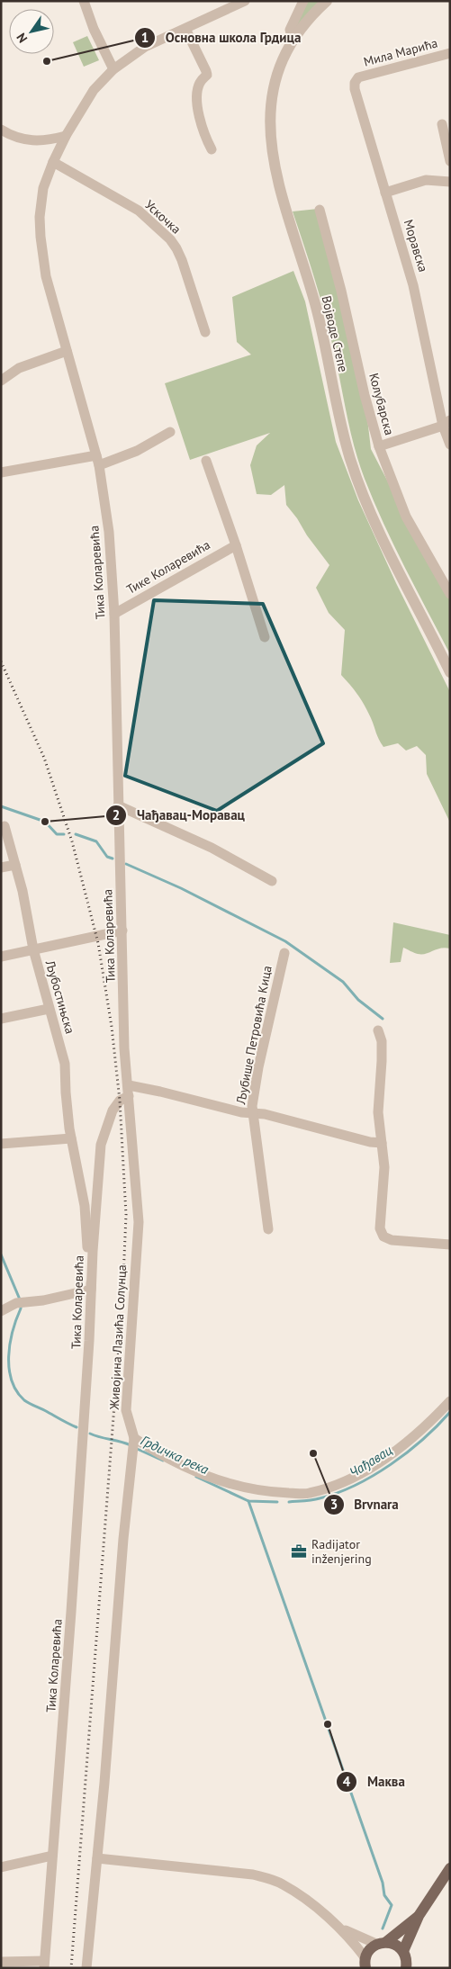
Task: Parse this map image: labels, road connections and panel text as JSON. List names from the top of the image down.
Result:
{
  "streets": {
    "street": [
      "Мила Марића",
      "Ускочка",
      "Моравска",
      "Војводе Степе",
      "Колубарска",
      "Тике Коларевића",
      "Тика Коларевића",
      "Љубостињска",
      "Љубише Петровића Кица",
      "Живојина Лазића Солунца"
    ]
  },
  "crossings": [
    ["Мила Марића", "Моравска"],
    ["Ускочка", "Тика Коларевића"],
    ["Тике Коларевића", "Тика Коларевића"],
    ["Тика Коларевића", "Љубостињска"],
    ["Тика Коларевића", "Живојина Лазића Солунца"]
  ],
  "water": ["Грдичка река", "Чађавац"],
  "places": {
    "other": [
      "Основна школа Грдица",
      "Чађавац-Моравац",
      "Brvnara",
      "Маква"
    ],
    "office": ["Radijator inženjering"]
  },
  "north": "bottom left"
}
